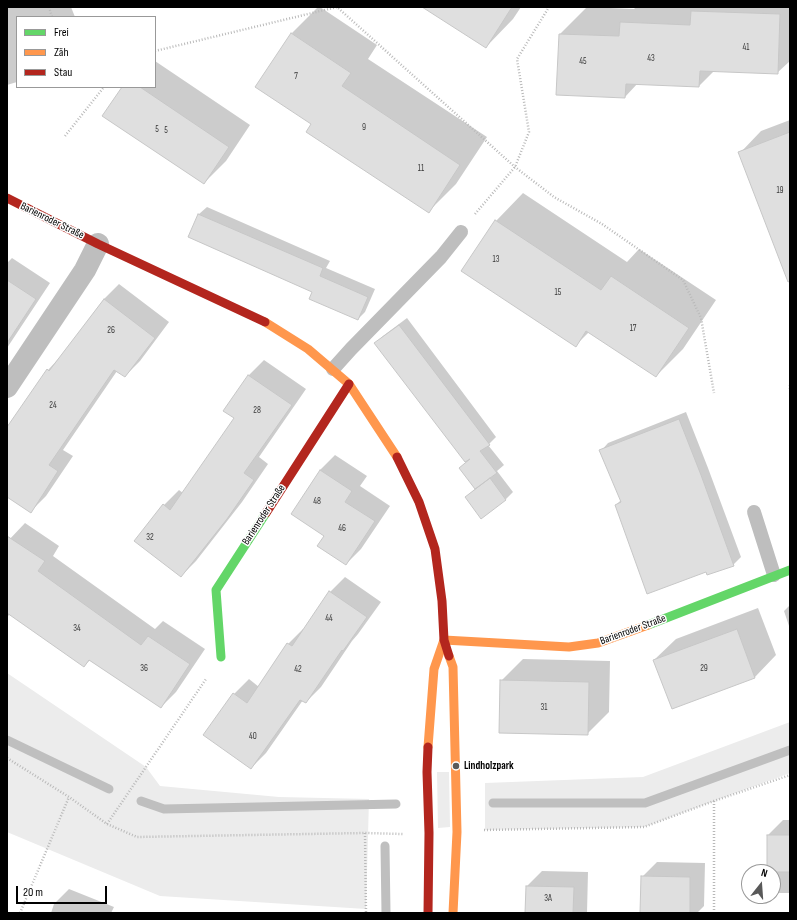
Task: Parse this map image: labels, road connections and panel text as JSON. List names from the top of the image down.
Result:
{
  "streets": {
    "main road": ["Barienroder Straße"]
  },
  "places": ["Lindholzpark"],
  "house_numbers": [
    "41",
    "43",
    "45",
    "7",
    "9",
    "5",
    "5",
    "11",
    "19",
    "13",
    "15",
    "17",
    "26",
    "24",
    "28",
    "48",
    "46",
    "32",
    "44",
    "34",
    "36",
    "29",
    "42",
    "31",
    "40",
    "3A"
  ],
  "legend": ["Frei", "Zäh", "Stau"],
  "scale_bar": "20 m",
  "north": "top"
}
